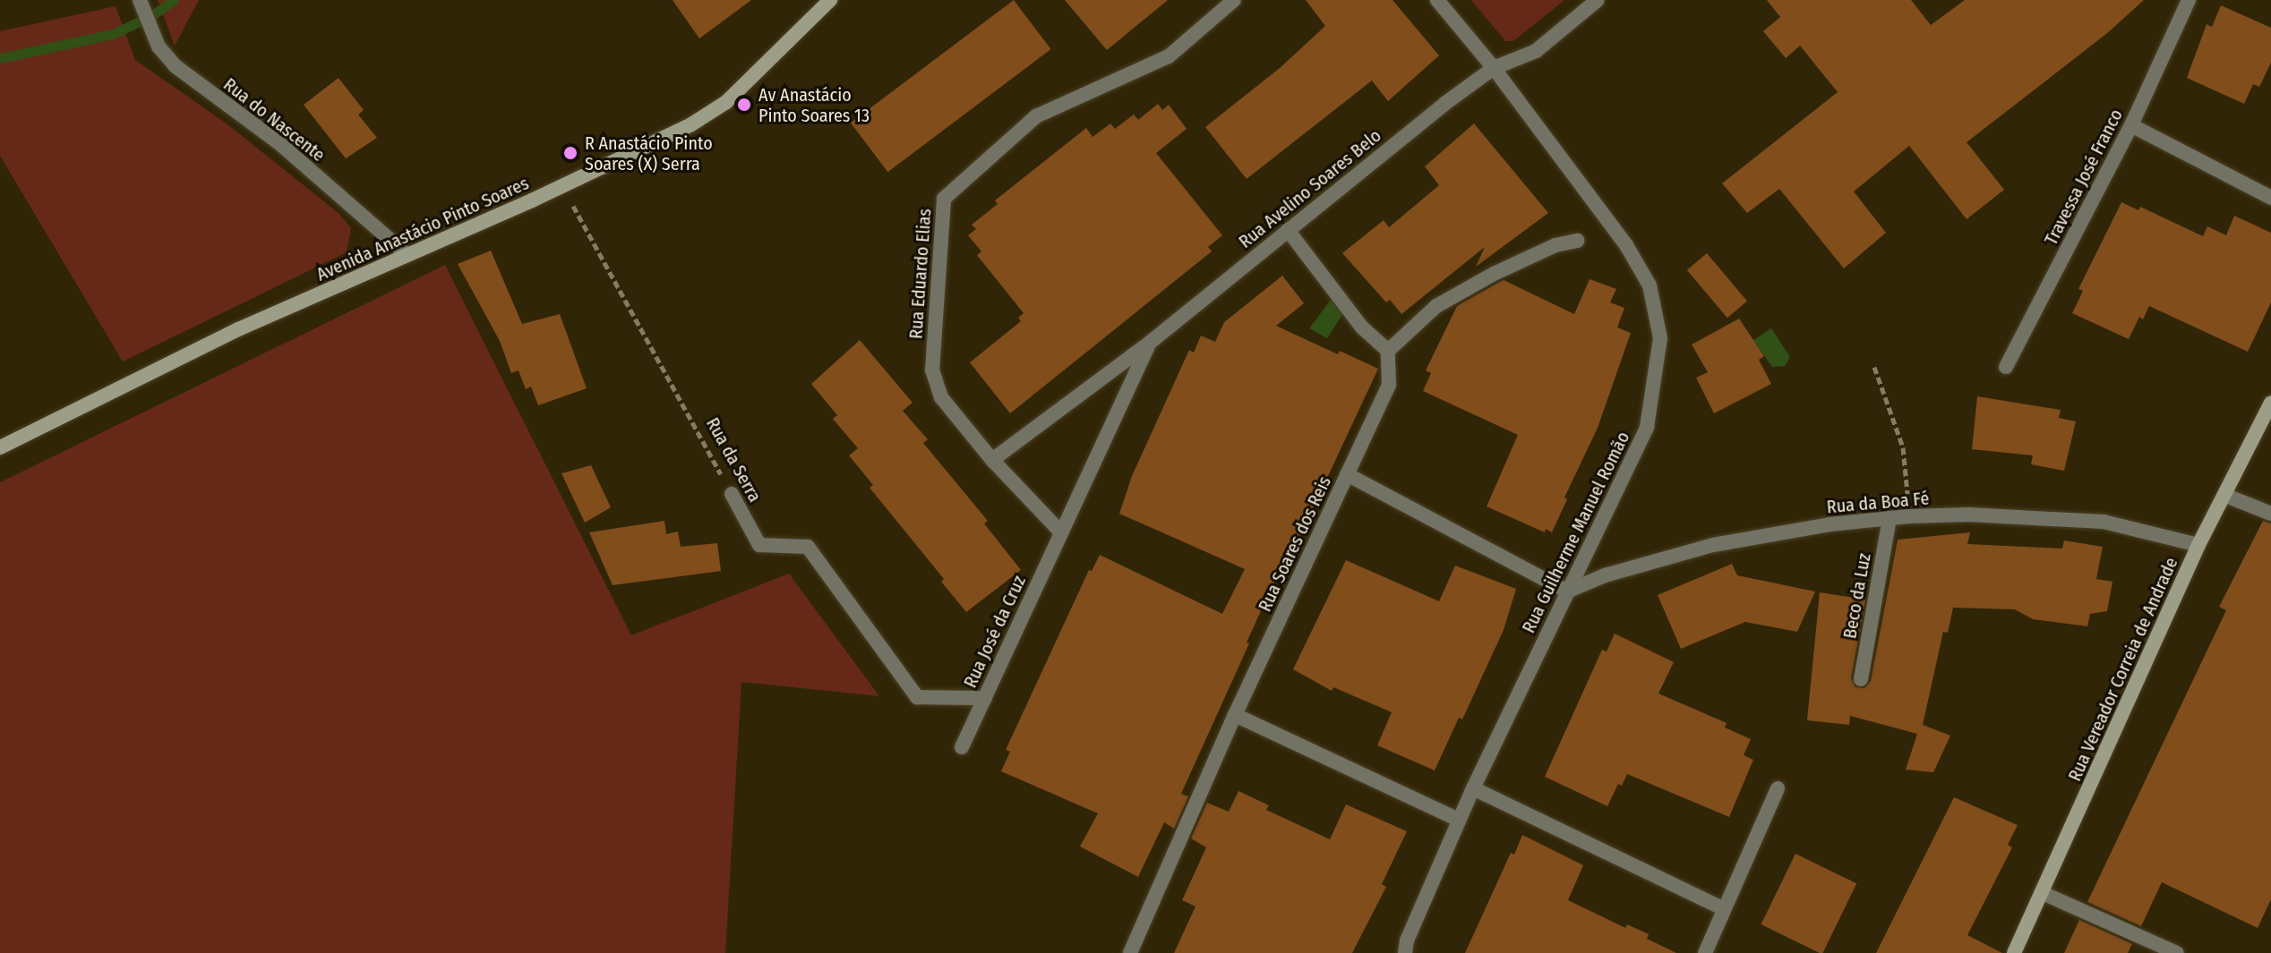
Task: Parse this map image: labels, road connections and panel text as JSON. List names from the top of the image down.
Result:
{
  "streets": {
    "street": [
      "Rua do Nascente",
      "Travessa José Franco",
      "Rua Avelino Soares Belo",
      "Avenida Anastácio Pinto Soares",
      "Rua Eduardo Elias",
      "Rua da Serra",
      "Rua da Boa Fé",
      "Rua Guilherme Manuel Romão",
      "Rua Soares dos Reis",
      "Beco da Luz",
      "Rua José da Cruz",
      "Rua Vereador Correia de Andrade"
    ]
  },
  "crossings": [
    ["Rua do Nascente", "Avenida Anastácio Pinto Soares"],
    ["Rua Avelino Soares Belo", "Rua Eduardo Elias"],
    ["Rua Avelino Soares Belo", "Rua Guilherme Manuel Romão"],
    ["Rua Avelino Soares Belo", "Rua José da Cruz"],
    ["Avenida Anastácio Pinto Soares", "Rua da Serra"],
    ["Rua Eduardo Elias", "Rua José da Cruz"],
    ["Rua da Serra", "Rua José da Cruz"],
    ["Rua da Boa Fé", "Rua Guilherme Manuel Romão"],
    ["Rua da Boa Fé", "Beco da Luz"],
    ["Rua da Boa Fé", "Rua Vereador Correia de Andrade"]
  ],
  "places": ["Av Anastácio Pinto Soares 13", "R Anastácio Pinto Soares (X) Serra"]
}
